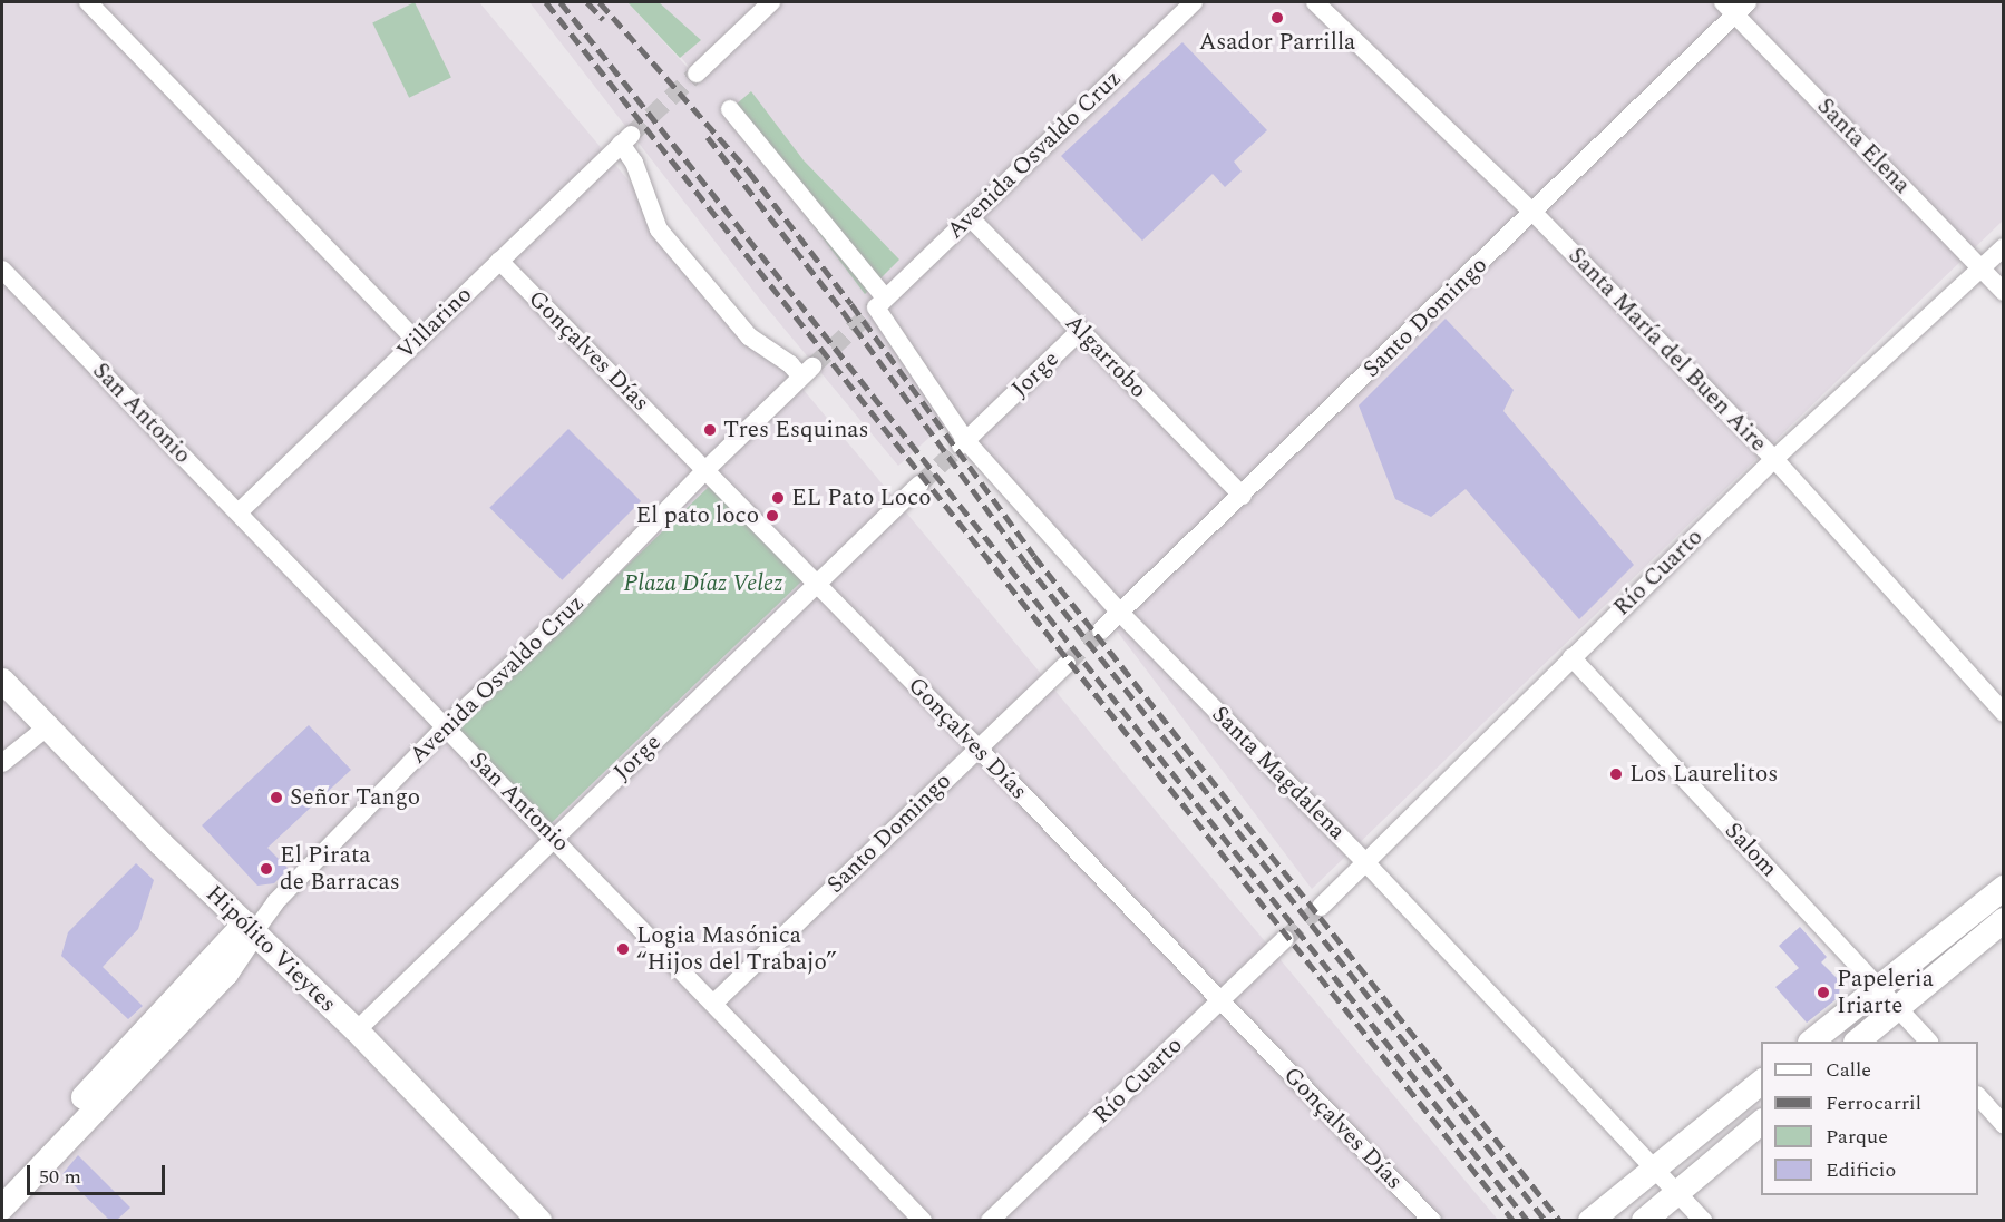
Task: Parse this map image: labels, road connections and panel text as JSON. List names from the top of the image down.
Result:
{
  "streets": {
    "main road": ["Avenida Osvaldo Cruz", "Hipólito Vieytes"],
    "street": [
      "Santa Elena",
      "Santo Domingo",
      "Villarino",
      "Santa María del Buen Aire",
      "Gonçalves Días",
      "Algarrobo",
      "Jorge",
      "San Antonio",
      "Río Cuarto",
      "Santa Magdalena",
      "Salom"
    ]
  },
  "crossings": [
    ["Santa Elena", "Santo Domingo"],
    ["Santa Elena", "Río Cuarto"],
    ["Avenida Osvaldo Cruz", "Villarino"],
    ["Avenida Osvaldo Cruz", "Gonçalves Días"],
    ["Avenida Osvaldo Cruz", "Algarrobo"],
    ["Avenida Osvaldo Cruz", "San Antonio"],
    ["Avenida Osvaldo Cruz", "Santa Magdalena"],
    ["Avenida Osvaldo Cruz", "Hipólito Vieytes"],
    ["Santo Domingo", "Santa María del Buen Aire"],
    ["Santo Domingo", "Gonçalves Días"],
    ["Santo Domingo", "Algarrobo"],
    ["Santo Domingo", "San Antonio"],
    ["Santo Domingo", "Santa Magdalena"],
    ["Villarino", "Gonçalves Días"],
    ["Villarino", "San Antonio"],
    ["Santa María del Buen Aire", "Río Cuarto"],
    ["Gonçalves Días", "Jorge"],
    ["Gonçalves Días", "Río Cuarto"],
    ["Algarrobo", "Jorge"],
    ["Jorge", "San Antonio"],
    ["Jorge", "Santa Magdalena"],
    ["Jorge", "Hipólito Vieytes"],
    ["Río Cuarto", "Santa Magdalena"],
    ["Río Cuarto", "Salom"]
  ],
  "parks": ["Plaza Díaz Velez"],
  "places": [
    "Asador Parrilla",
    "Tres Esquinas",
    "EL Pato Loco",
    "El pato loco",
    "Los Laurelitos",
    "Señor Tango",
    "El Pirata de Barracas",
    "Logia Masónica “Hijos del Trabajo”",
    "Papeleria Iriarte"
  ],
  "legend": [
    "Calle",
    "Ferrocarril",
    "Parque",
    "Edificio"
  ],
  "scale_bar": "50 m"
}
